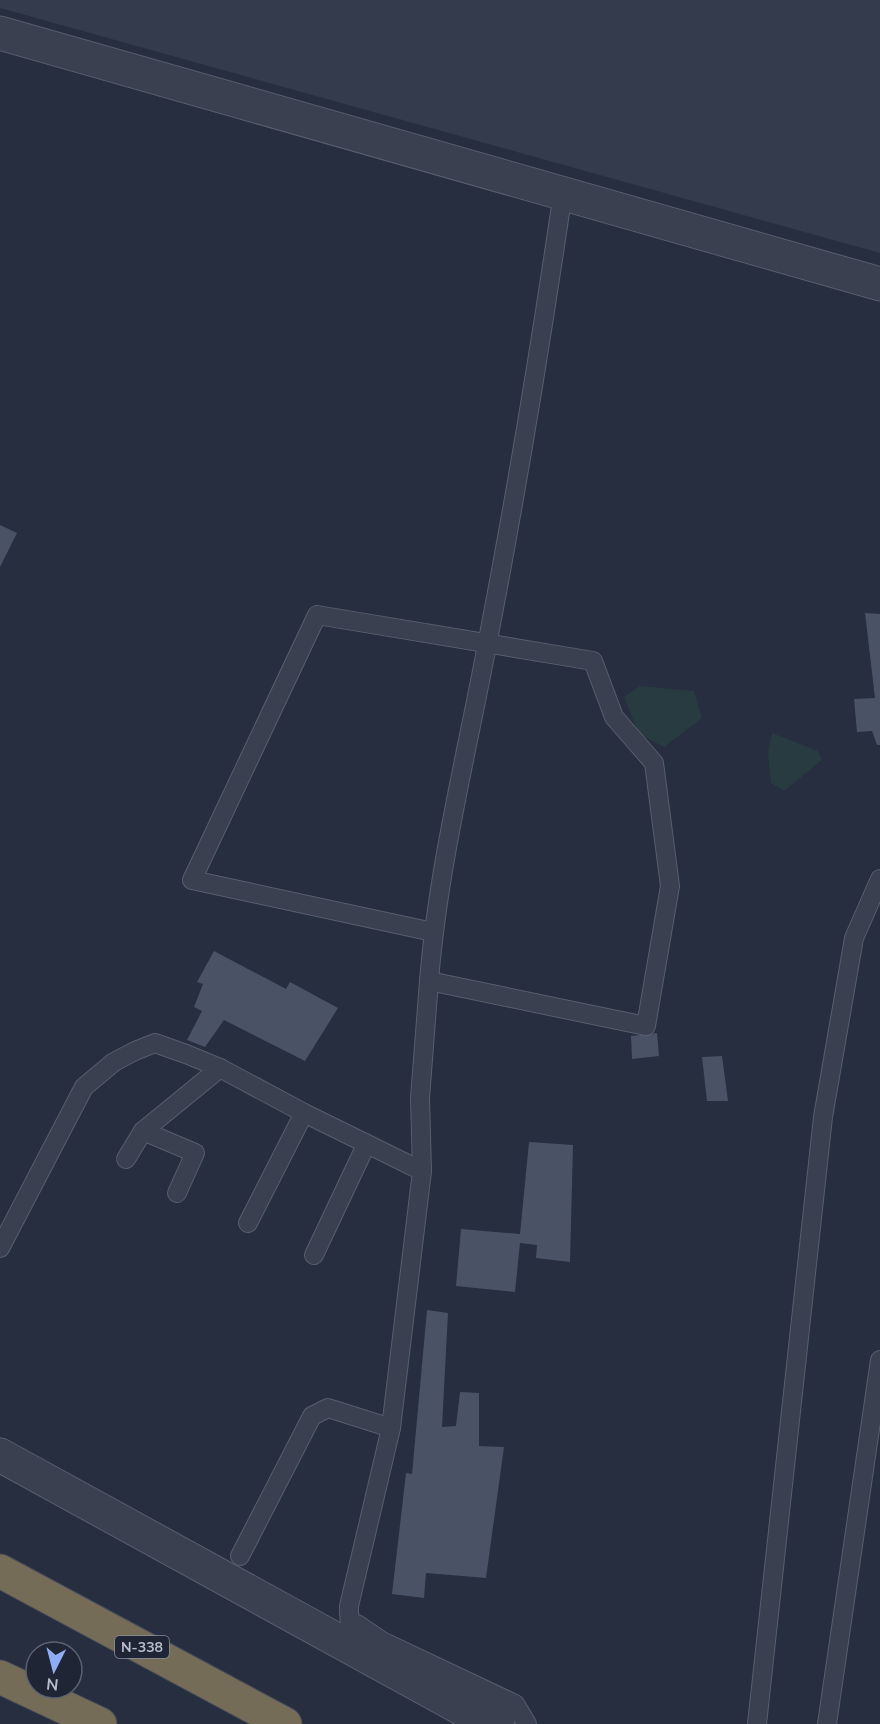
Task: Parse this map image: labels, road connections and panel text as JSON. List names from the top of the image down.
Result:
{
  "streets": {
    "highway": ["N-338"]
  },
  "north": "bottom"
}
